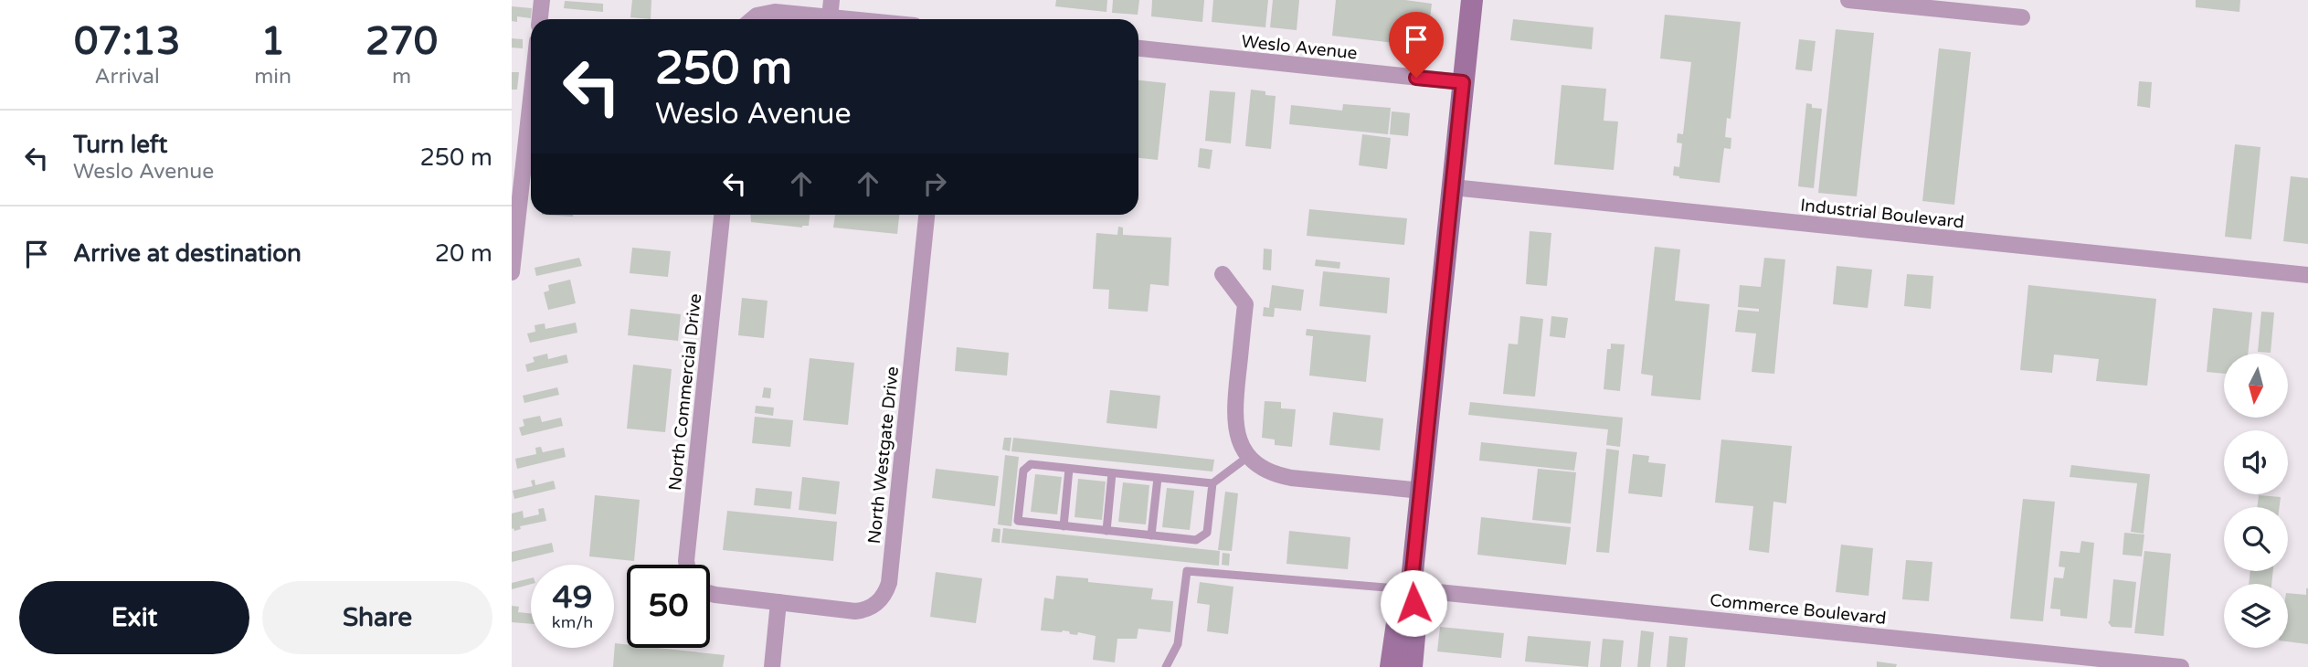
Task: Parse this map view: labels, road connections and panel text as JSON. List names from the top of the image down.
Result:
{
  "streets": {
    "street": [
      "Weslo Avenue",
      "Industrial Boulevard",
      "North Commercial Drive",
      "North Westgate Drive",
      "Commerce Boulevard"
    ]
  },
  "north": "bottom",
  "page": {
    "eta": [
      "07:13",
      "Arrival",
      "1",
      "min",
      "270",
      "m"
    ],
    "turn": ["250 m", "Weslo Avenue"],
    "list": [
      {
        "name": "Turn left",
        "note": "Weslo Avenue",
        "value": "250 m"
      },
      {
        "name": "Arrive at destination",
        "value": "20 m"
      }
    ],
    "speed": "49 km/h",
    "limit": "50",
    "buttons": ["Exit", "Share"]
  }
}
